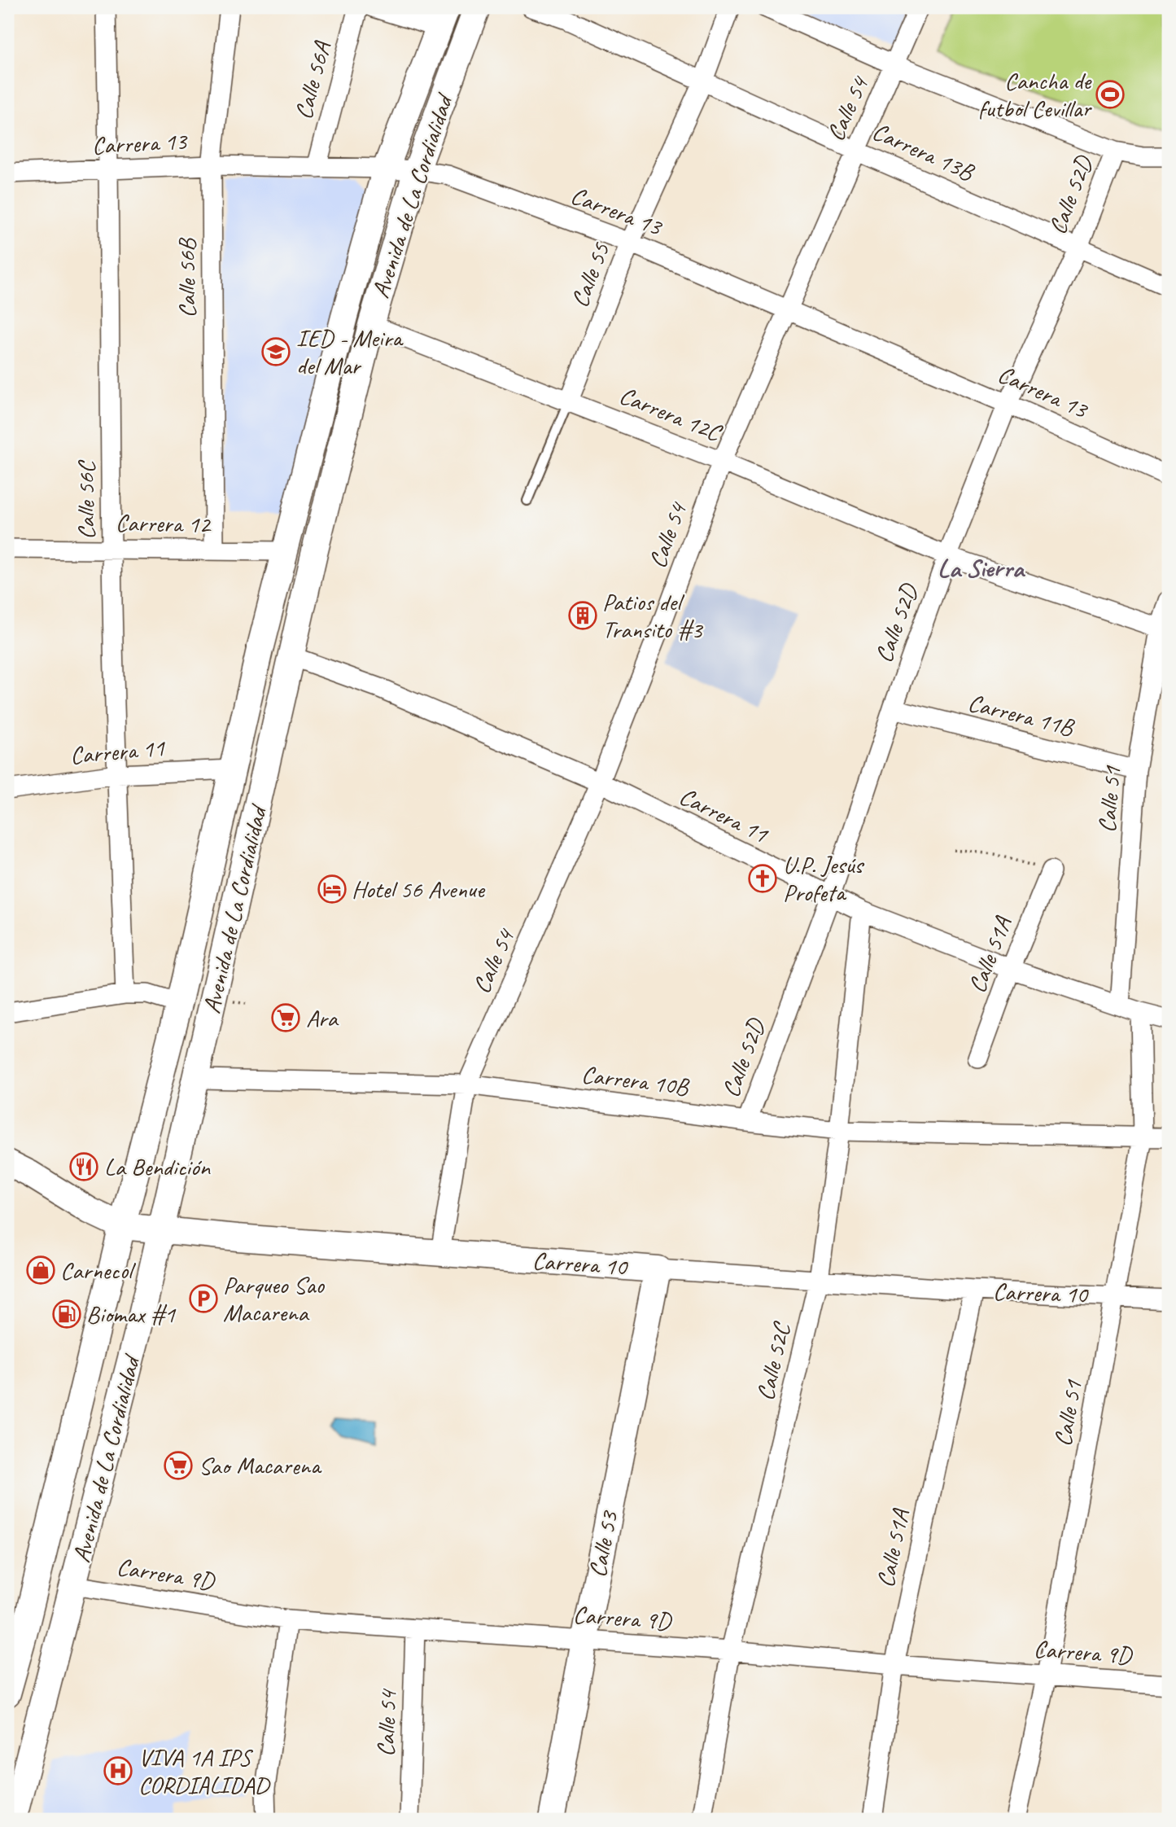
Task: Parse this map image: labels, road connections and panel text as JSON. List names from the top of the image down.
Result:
{
  "streets": {
    "main road": ["Avenida de La Cordialidad", "Carrera 10", "Calle 53"],
    "street": [
      "Calle 56A",
      "Calle 54",
      "Carrera 13",
      "Carrera 13B",
      "Calle 52D",
      "Calle 55",
      "Calle 56B",
      "Carrera 12C",
      "Calle 56C",
      "Carrera 12",
      "Carrera 11B",
      "Carrera 11",
      "Calle 51",
      "Calle 51A",
      "Carrera 10B",
      "Calle 52C",
      "Carrera 9D"
    ]
  },
  "crossings": [
    ["Calle 56A", "Carrera 13"],
    ["Calle 54", "Carrera 13"],
    ["Calle 54", "Carrera 13B"],
    ["Calle 54", "Carrera 12C"],
    ["Calle 54", "Carrera 11"],
    ["Calle 54", "Carrera 10B"],
    ["Calle 54", "Carrera 10"],
    ["Calle 54", "Carrera 9D"],
    ["Carrera 13", "Calle 52D"],
    ["Carrera 13", "Avenida de La Cordialidad"],
    ["Carrera 13", "Calle 55"],
    ["Carrera 13", "Calle 56B"],
    ["Carrera 13", "Calle 56C"],
    ["Carrera 13B", "Calle 52D"],
    ["Carrera 13B", "Calle 55"],
    ["Calle 52D", "Carrera 12C"],
    ["Calle 52D", "Carrera 11B"],
    ["Calle 52D", "Carrera 11"],
    ["Calle 52D", "Carrera 10B"],
    ["Avenida de La Cordialidad", "Carrera 12C"],
    ["Avenida de La Cordialidad", "Carrera 12"],
    ["Avenida de La Cordialidad", "Carrera 11"],
    ["Avenida de La Cordialidad", "Carrera 10B"],
    ["Avenida de La Cordialidad", "Carrera 10"],
    ["Avenida de La Cordialidad", "Carrera 9D"],
    ["Calle 55", "Carrera 12C"],
    ["Calle 56B", "Carrera 12"],
    ["Calle 56C", "Carrera 12"],
    ["Calle 56C", "Carrera 11"],
    ["Carrera 11B", "Calle 51"],
    ["Carrera 11", "Calle 51"],
    ["Carrera 11", "Calle 51A"],
    ["Carrera 11", "Calle 52C"],
    ["Calle 51", "Carrera 10B"],
    ["Calle 51", "Carrera 10"],
    ["Calle 51", "Carrera 9D"],
    ["Calle 51A", "Carrera 10"],
    ["Calle 51A", "Carrera 9D"],
    ["Carrera 10B", "Calle 52C"],
    ["Carrera 10", "Calle 52C"],
    ["Carrera 10", "Calle 53"],
    ["Calle 52C", "Carrera 9D"],
    ["Calle 53", "Carrera 9D"]
  ],
  "districts": ["La Sierra"],
  "places": {
    "sports": ["Cancha de futbol Cevillar"],
    "school or university": ["IED - Meira del Mar"],
    "building": ["Patios del Transito #3"],
    "church": ["U.P. Jesús Profeta"],
    "hotel": ["Hotel 56 Avenue"],
    "supermarket": ["Ara", "Sao Macarena"],
    "restaurant": ["La Bendición"],
    "shop": ["Carnecol"],
    "parking": ["Parqueo Sao Macarena"],
    "fuel station": ["Biomax #1"],
    "hospital": ["VIVA 1A IPS CORDIALIDAD"]
  }
}
